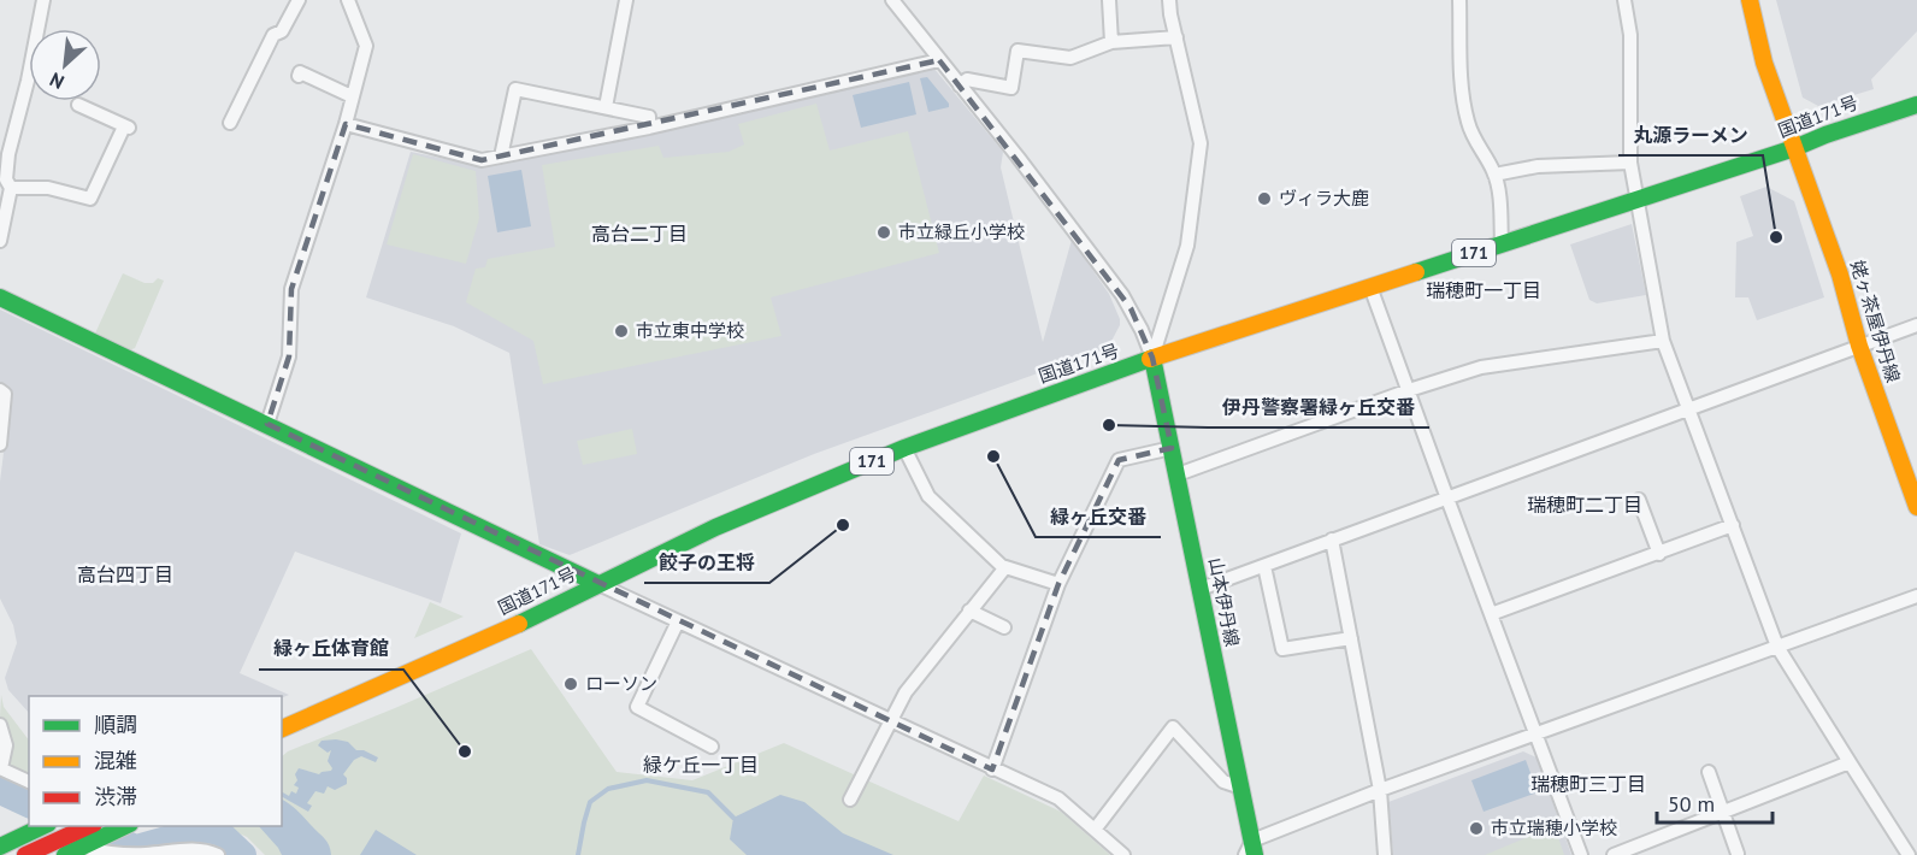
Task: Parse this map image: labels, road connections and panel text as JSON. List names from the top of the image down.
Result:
{
  "streets": {
    "main road": [
      "国道171号",
      "171",
      "姥ヶ茶屋伊丹線",
      "山本伊丹線"
    ]
  },
  "crossings": [
    ["国道171号", "姥ヶ茶屋伊丹線"],
    ["国道171号", "山本伊丹線"]
  ],
  "districts": [
    "高台二丁目",
    "瑞穂町一丁目",
    "瑞穂町二丁目",
    "高台四丁目",
    "緑ケ丘一丁目",
    "瑞穂町三丁目"
  ],
  "places": [
    "ヴィラ大鹿",
    "市立緑丘小学校",
    "丸源ラーメン",
    "市立東中学校",
    "伊丹警察署緑ヶ丘交番",
    "緑ヶ丘交番",
    "餃子の王将",
    "ローソン",
    "緑ヶ丘体育館",
    "市立瑞穂小学校"
  ],
  "legend": ["順調", "混雑", "渋滞"],
  "scale_bar": "50 m",
  "north": "bottom left"
}
